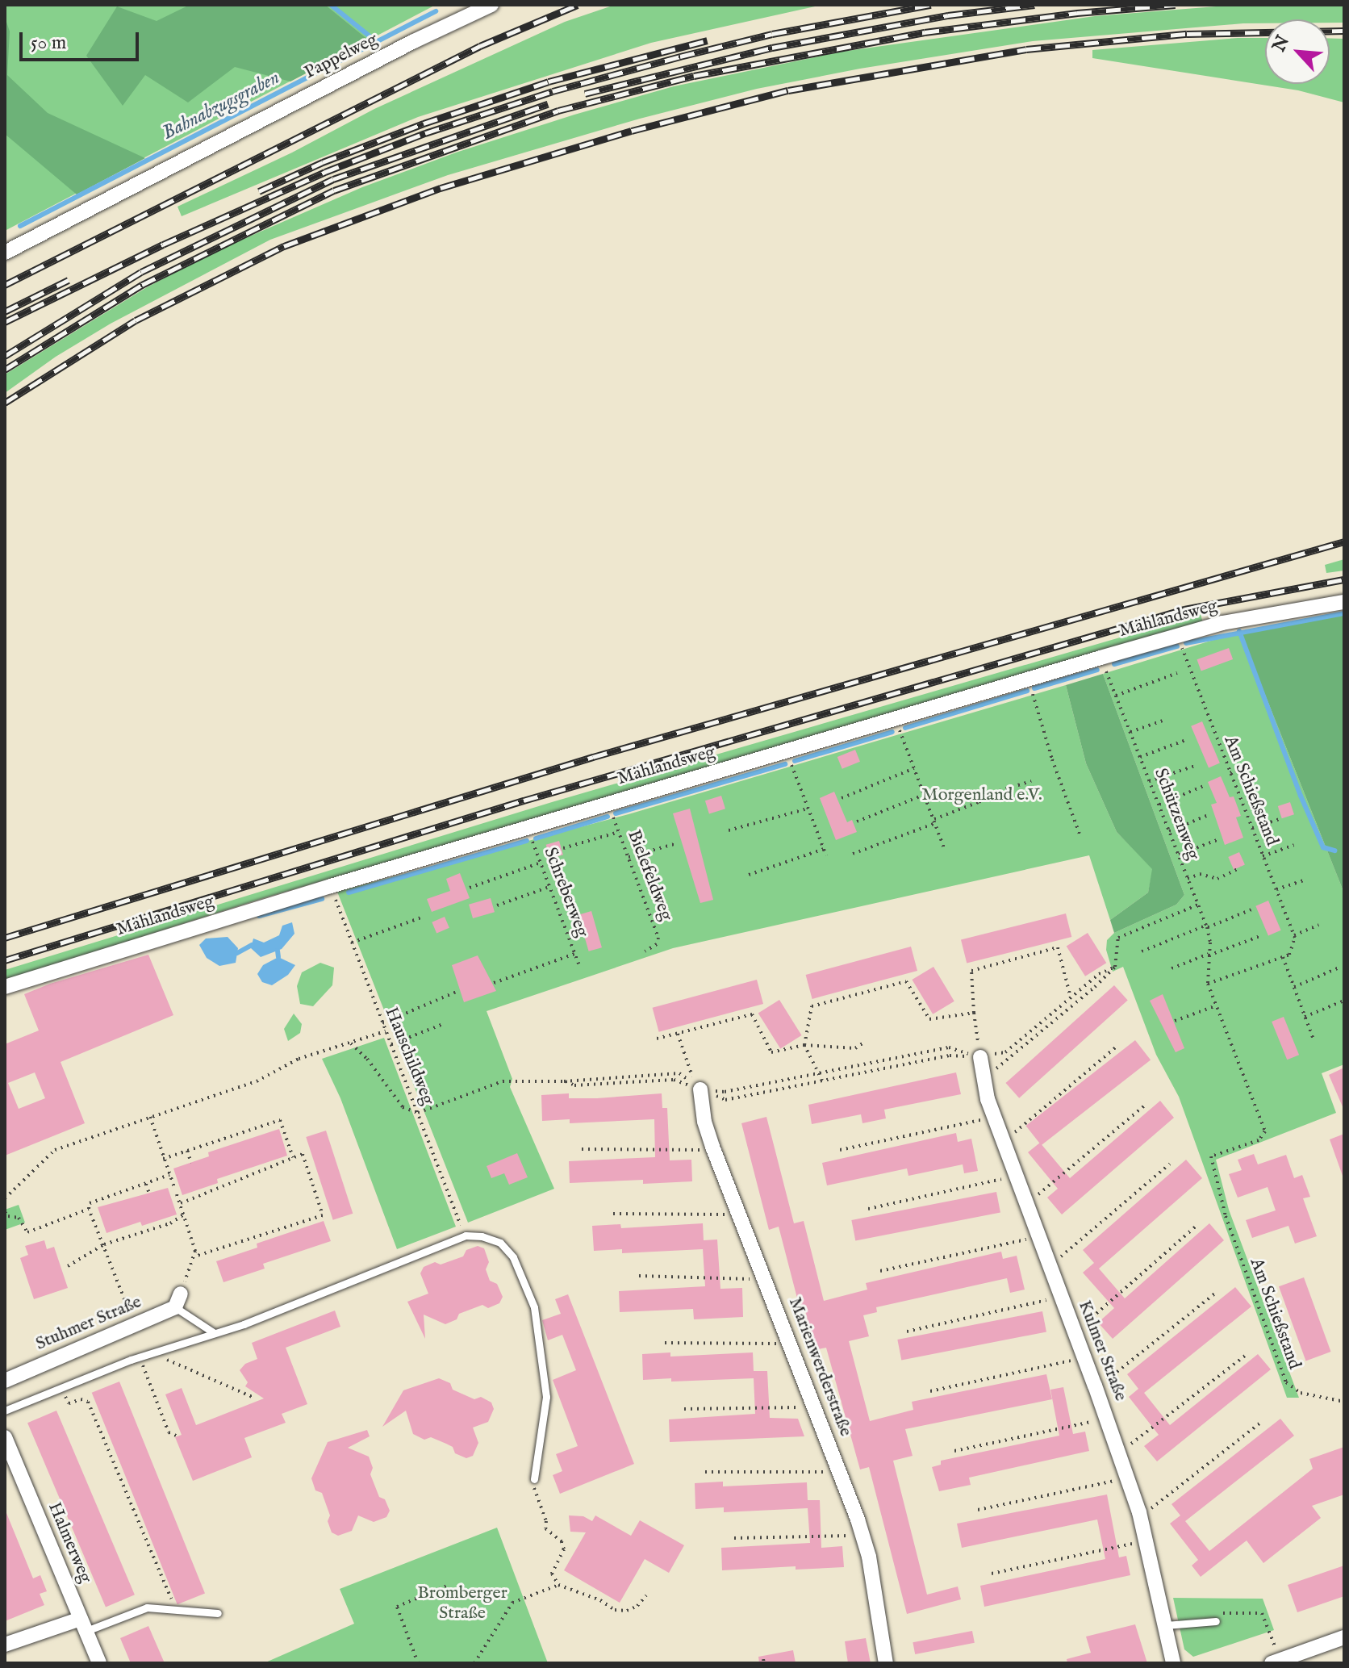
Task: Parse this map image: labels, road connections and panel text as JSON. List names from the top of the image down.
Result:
{
  "streets": {
    "street": [
      "Pappelweg",
      "Mählandsweg",
      "Stuhmer Straße",
      "Kulmer Straße",
      "Marienwerderstraße",
      "Halmerweg"
    ],
    "path": [
      "Am Schießstand",
      "Schützenweg",
      "Bielefeldweg",
      "Schreberweg",
      "Hauschildweg"
    ]
  },
  "crossings": [
    ["Mählandsweg", "Am Schießstand"],
    ["Mählandsweg", "Schützenweg"],
    ["Mählandsweg", "Bielefeldweg"],
    ["Mählandsweg", "Schreberweg"],
    ["Mählandsweg", "Hauschildweg"],
    ["Am Schießstand", "Schützenweg"]
  ],
  "water": ["Bahnabzugsgraben"],
  "parks": ["Morgenland e.V.", "Bromberger Straße"],
  "scale_bar": "50 m",
  "north": "top left"
}
